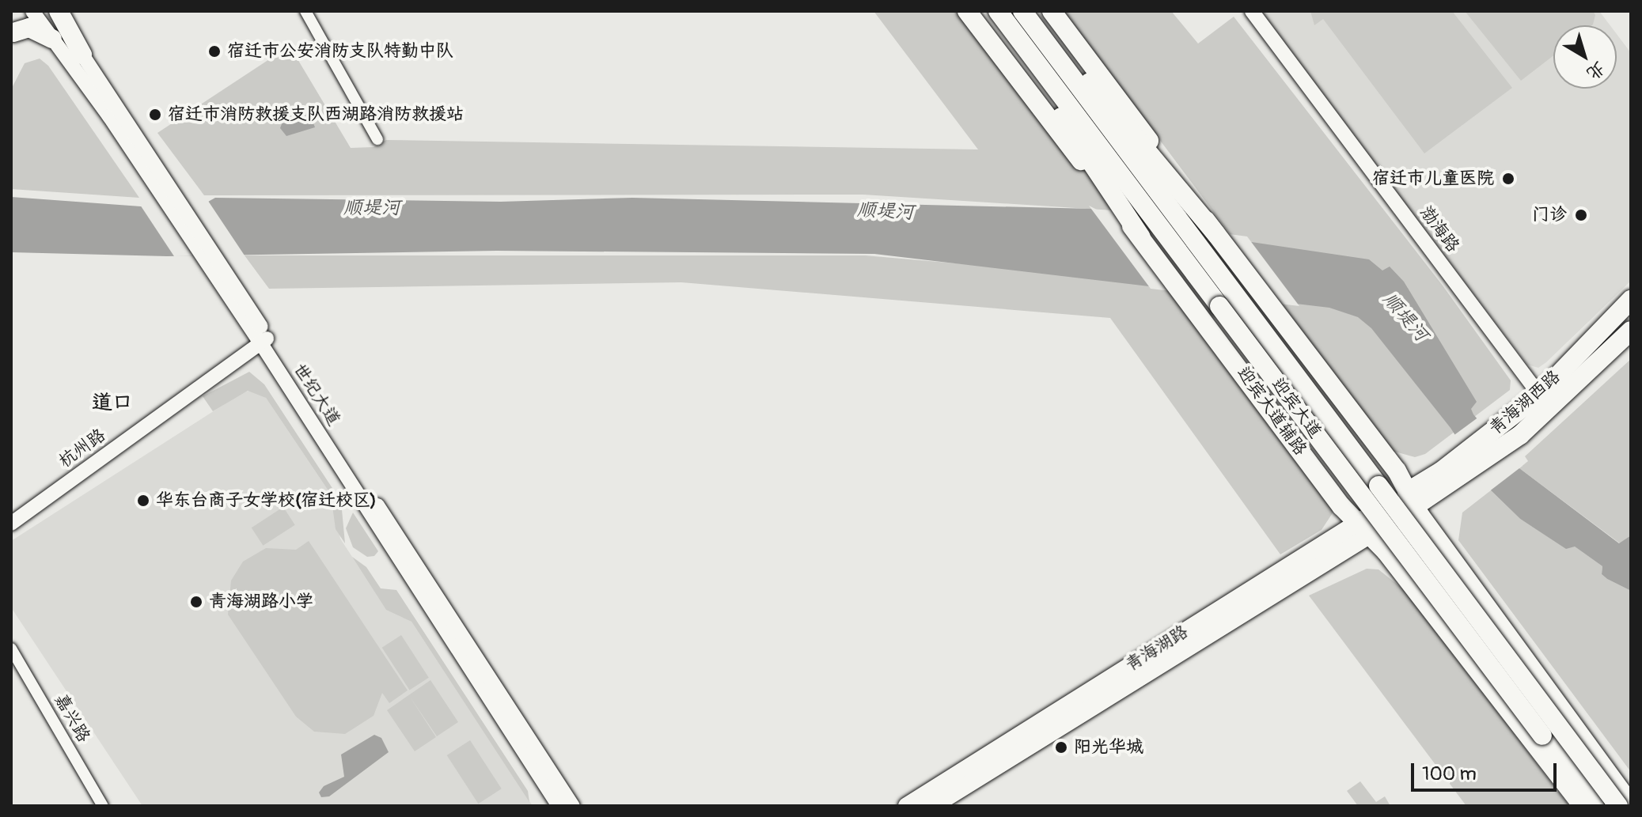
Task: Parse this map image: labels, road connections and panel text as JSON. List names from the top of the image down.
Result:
{
  "streets": {
    "main road": [
      "青海湖西路",
      "迎宾大道",
      "迎宾大道辅路",
      "青海湖路"
    ],
    "street": [
      "渤海路",
      "世纪大道",
      "杭州路",
      "嘉兴路"
    ]
  },
  "crossings": [
    ["渤海路", "青海湖西路"],
    ["世纪大道", "杭州路"],
    ["青海湖西路", "青海湖路"],
    ["迎宾大道辅路", "青海湖路"]
  ],
  "districts": ["道口"],
  "water": ["顺堤河"],
  "places": [
    "宿迁市公安消防支队特勤中队",
    "宿迁市消防救援支队西湖路消防救援站",
    "宿迁市儿童医院",
    "门诊",
    "华东台商子女学校(宿迁校区)",
    "青海湖路小学",
    "阳光华城"
  ],
  "scale_bar": "100 m",
  "north": "bottom right"
}
